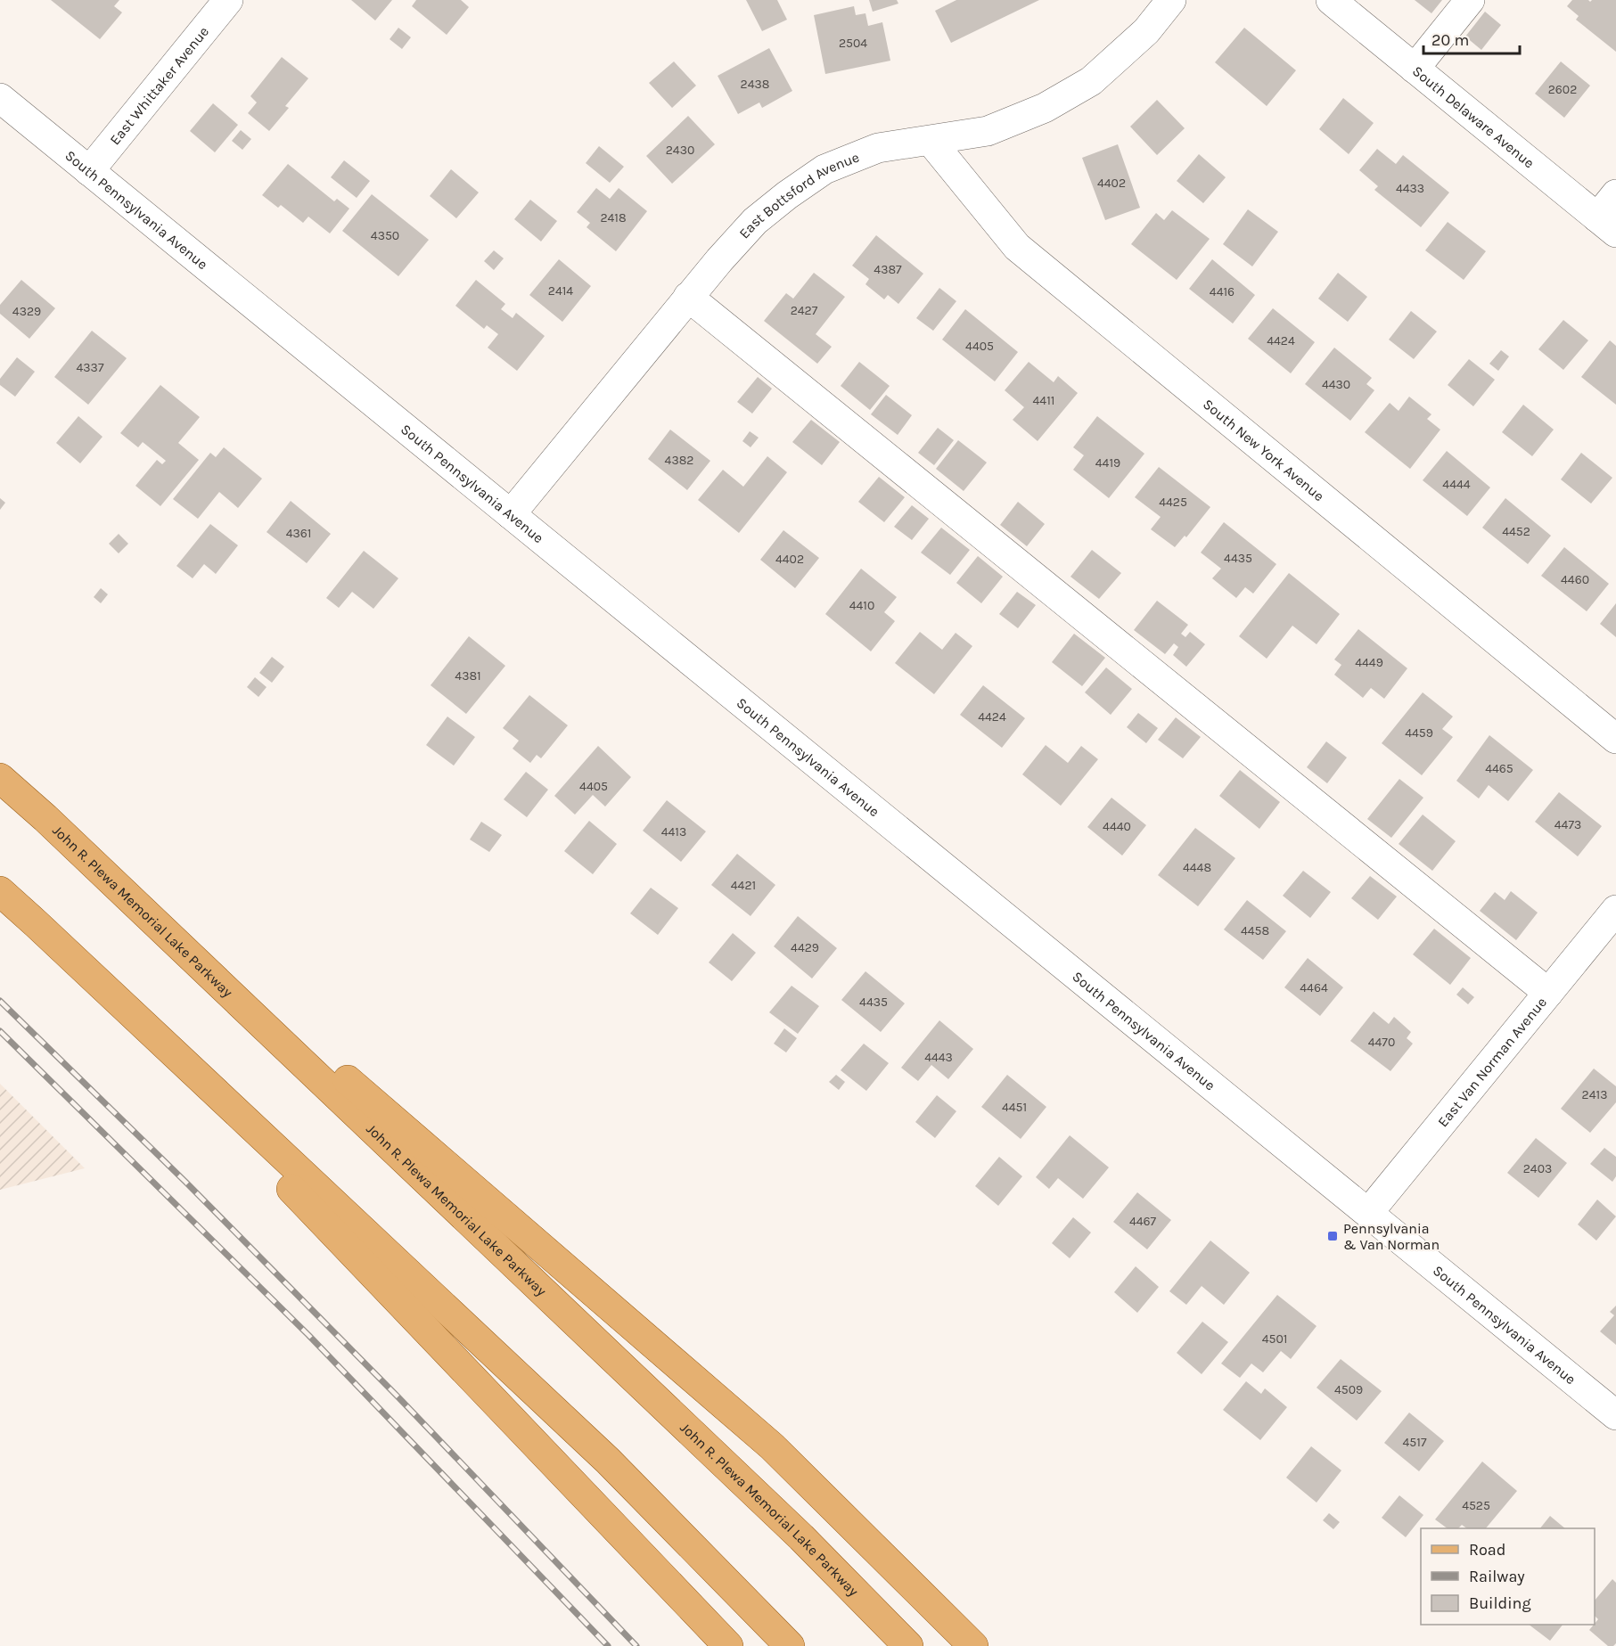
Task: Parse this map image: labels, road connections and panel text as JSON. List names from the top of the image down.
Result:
{
  "streets": {
    "main road": ["John R. Plewa Memorial Lake Parkway"],
    "street": [
      "East Whittaker Avenue",
      "South Delaware Avenue",
      "East Bottsford Avenue",
      "South Pennsylvania Avenue",
      "South New York Avenue",
      "East Van Norman Avenue"
    ]
  },
  "crossings": [
    ["East Whittaker Avenue", "South Pennsylvania Avenue"],
    ["East Bottsford Avenue", "South Pennsylvania Avenue"],
    ["East Bottsford Avenue", "South New York Avenue"],
    ["South Pennsylvania Avenue", "East Van Norman Avenue"]
  ],
  "places": {
    "transit": ["Pennsylvania & Van Norman"]
  },
  "house_numbers": [
    "2504",
    "2438",
    "2602",
    "2430",
    "4402",
    "4433",
    "2418",
    "4350",
    "4387",
    "2414",
    "4416",
    "2427",
    "4329",
    "4424",
    "4405",
    "4337",
    "4430",
    "4411",
    "4382",
    "4419",
    "4444",
    "4425",
    "4452",
    "4361",
    "4435",
    "4402",
    "4460",
    "4410",
    "4449",
    "4381",
    "4424",
    "4459",
    "4465",
    "4405",
    "4473",
    "4440",
    "4413",
    "4448",
    "4421",
    "4458",
    "4429",
    "4464",
    "4435",
    "4470",
    "4443",
    "2413",
    "4451",
    "2403",
    "4467",
    "4501",
    "4509",
    "4517",
    "4525"
  ],
  "legend": ["Road", "Railway", "Building"],
  "scale_bar": "20 m"
}
